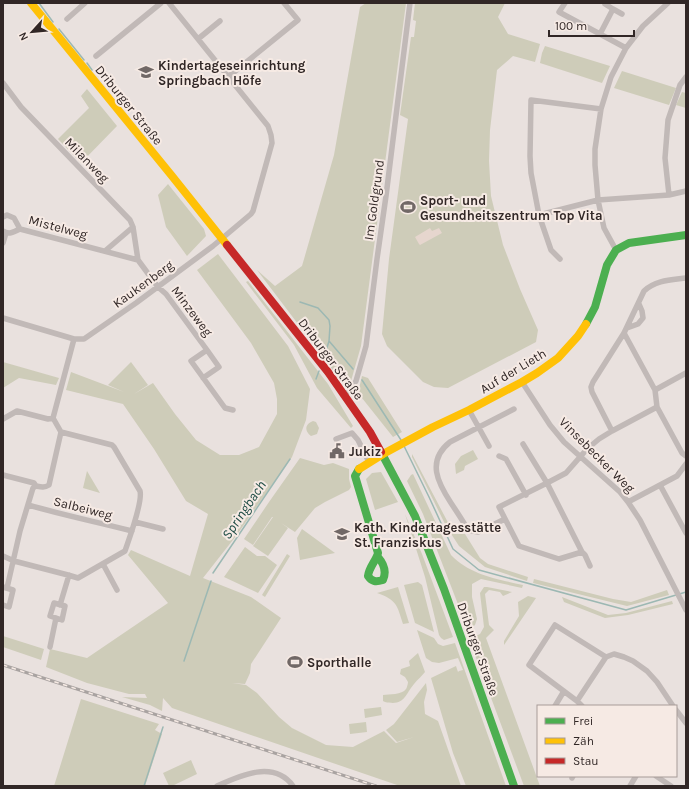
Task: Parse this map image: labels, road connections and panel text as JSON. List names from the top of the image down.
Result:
{
  "streets": {
    "main road": ["Driburger Straße", "Auf der Lieth"],
    "street": [
      "Milanweg",
      "Im Goldgrund",
      "Mistelweg",
      "Kaukenberg",
      "Minzeweg",
      "Vinsebecker Weg",
      "Salbeiweg"
    ]
  },
  "crossings": [
    ["Driburger Straße", "Im Goldgrund"],
    ["Driburger Straße", "Kaukenberg"],
    ["Driburger Straße", "Auf der Lieth"],
    ["Milanweg", "Mistelweg"],
    ["Kaukenberg", "Minzeweg"],
    ["Auf der Lieth", "Vinsebecker Weg"]
  ],
  "water": ["Springbach"],
  "places": {
    "school or university": ["Kindertageseinrichtung Springbach Höfe", "Kath. Kindertagesstätte St. Franziskus"],
    "sports": ["Sport- und Gesundheitszentrum Top Vita", "Sporthalle"],
    "public building": ["Jukiz"]
  },
  "legend": ["Frei", "Zäh", "Stau"],
  "scale_bar": "100 m",
  "north": "bottom left"
}
